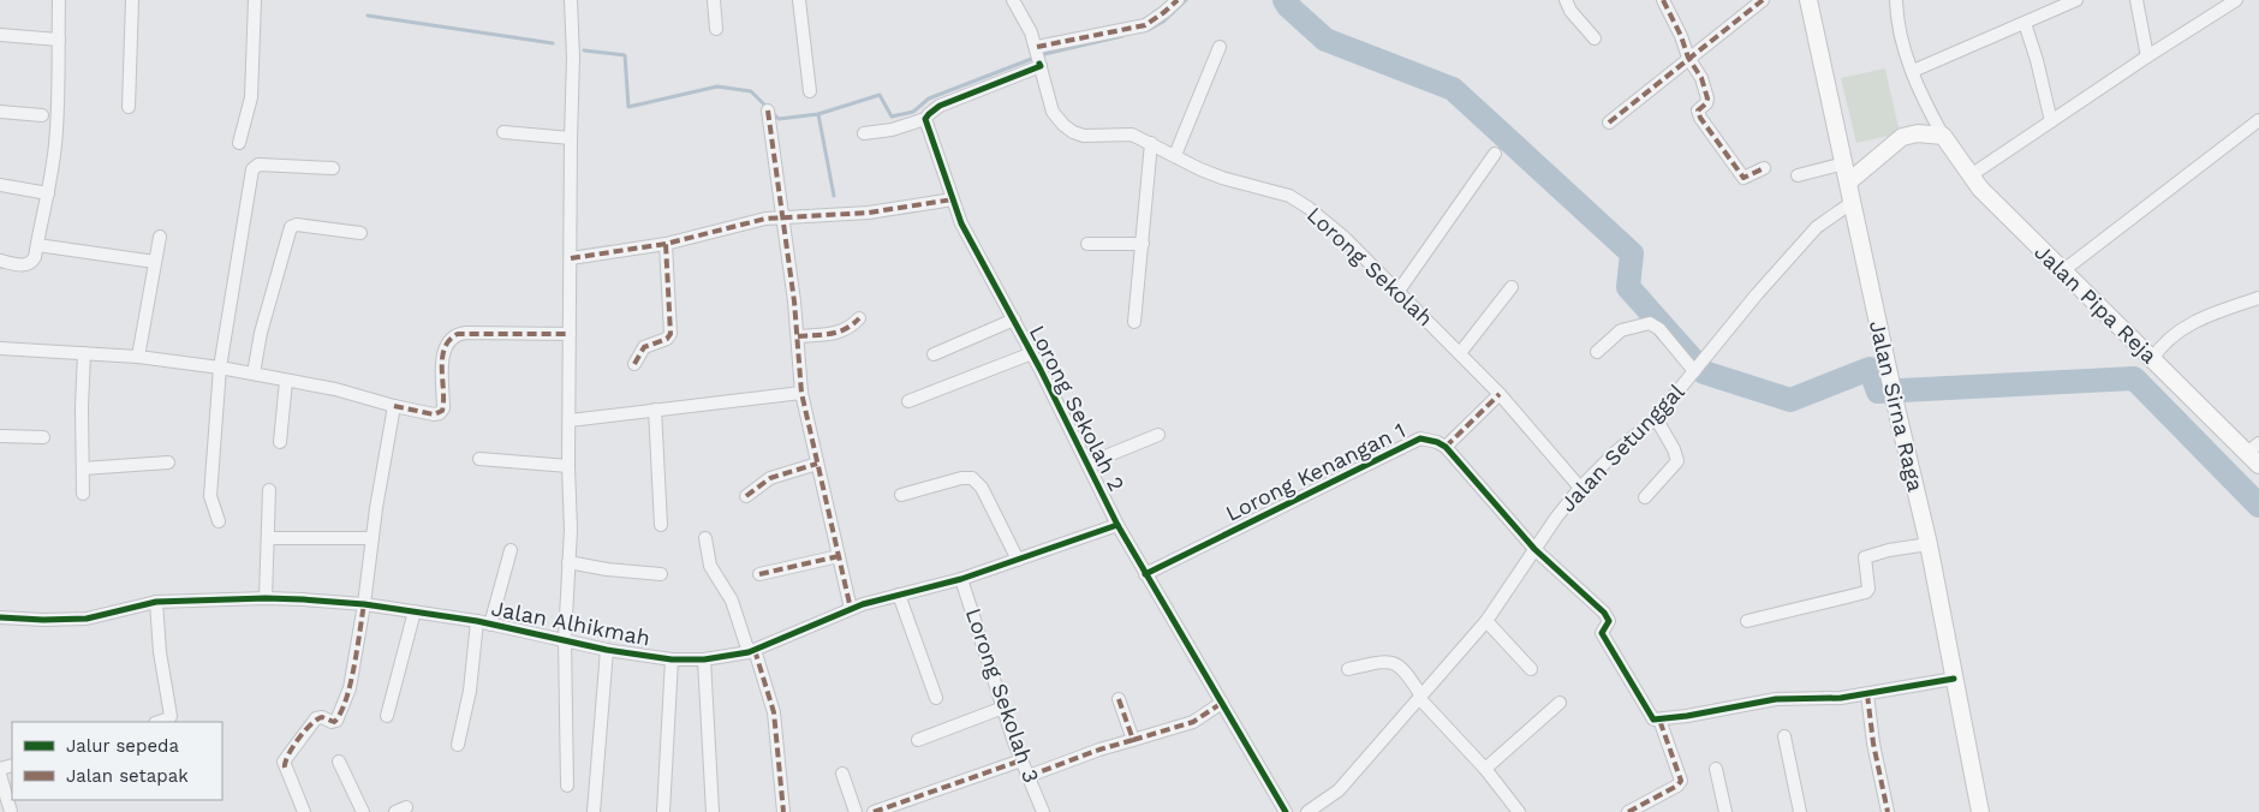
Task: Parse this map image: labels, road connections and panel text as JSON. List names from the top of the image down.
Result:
{
  "streets": {
    "street": [
      "Lorong Sekolah",
      "Jalan Pipa Reja",
      "Jalan Sirna Raga",
      "Lorong Sekolah 2",
      "Jalan Setunggal",
      "Lorong Kenangan 1",
      "Jalan Alhikmah",
      "Lorong Sekolah 3"
    ]
  },
  "crossings": [
    ["Lorong Sekolah", "Jalan Setunggal"],
    ["Jalan Sirna Raga", "Jalan Setunggal"],
    ["Lorong Sekolah 2", "Lorong Kenangan 1"],
    ["Lorong Sekolah 2", "Jalan Alhikmah"],
    ["Jalan Alhikmah", "Lorong Sekolah 3"]
  ],
  "legend": ["Jalur sepeda", "Jalan setapak"]
}
